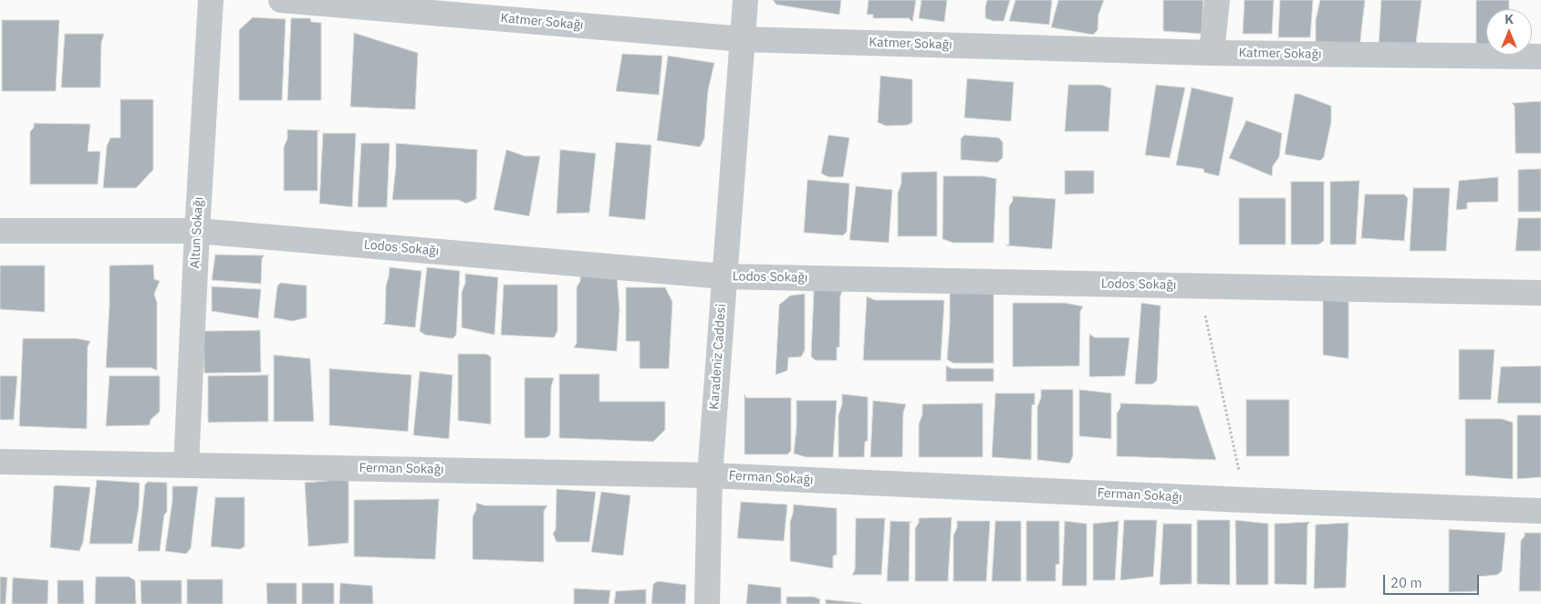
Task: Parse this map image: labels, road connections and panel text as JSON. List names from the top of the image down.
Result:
{
  "streets": {
    "street": [
      "Katmer Sokağı",
      "Altun Sokağı",
      "Lodos Sokağı",
      "Karadeniz Caddesi",
      "Ferman Sokağı"
    ]
  },
  "crossings": [
    ["Katmer Sokağı", "Karadeniz Caddesi"],
    ["Altun Sokağı", "Lodos Sokağı"],
    ["Altun Sokağı", "Ferman Sokağı"],
    ["Lodos Sokağı", "Karadeniz Caddesi"],
    ["Karadeniz Caddesi", "Ferman Sokağı"]
  ],
  "scale_bar": "20 m",
  "north": "top"
}
